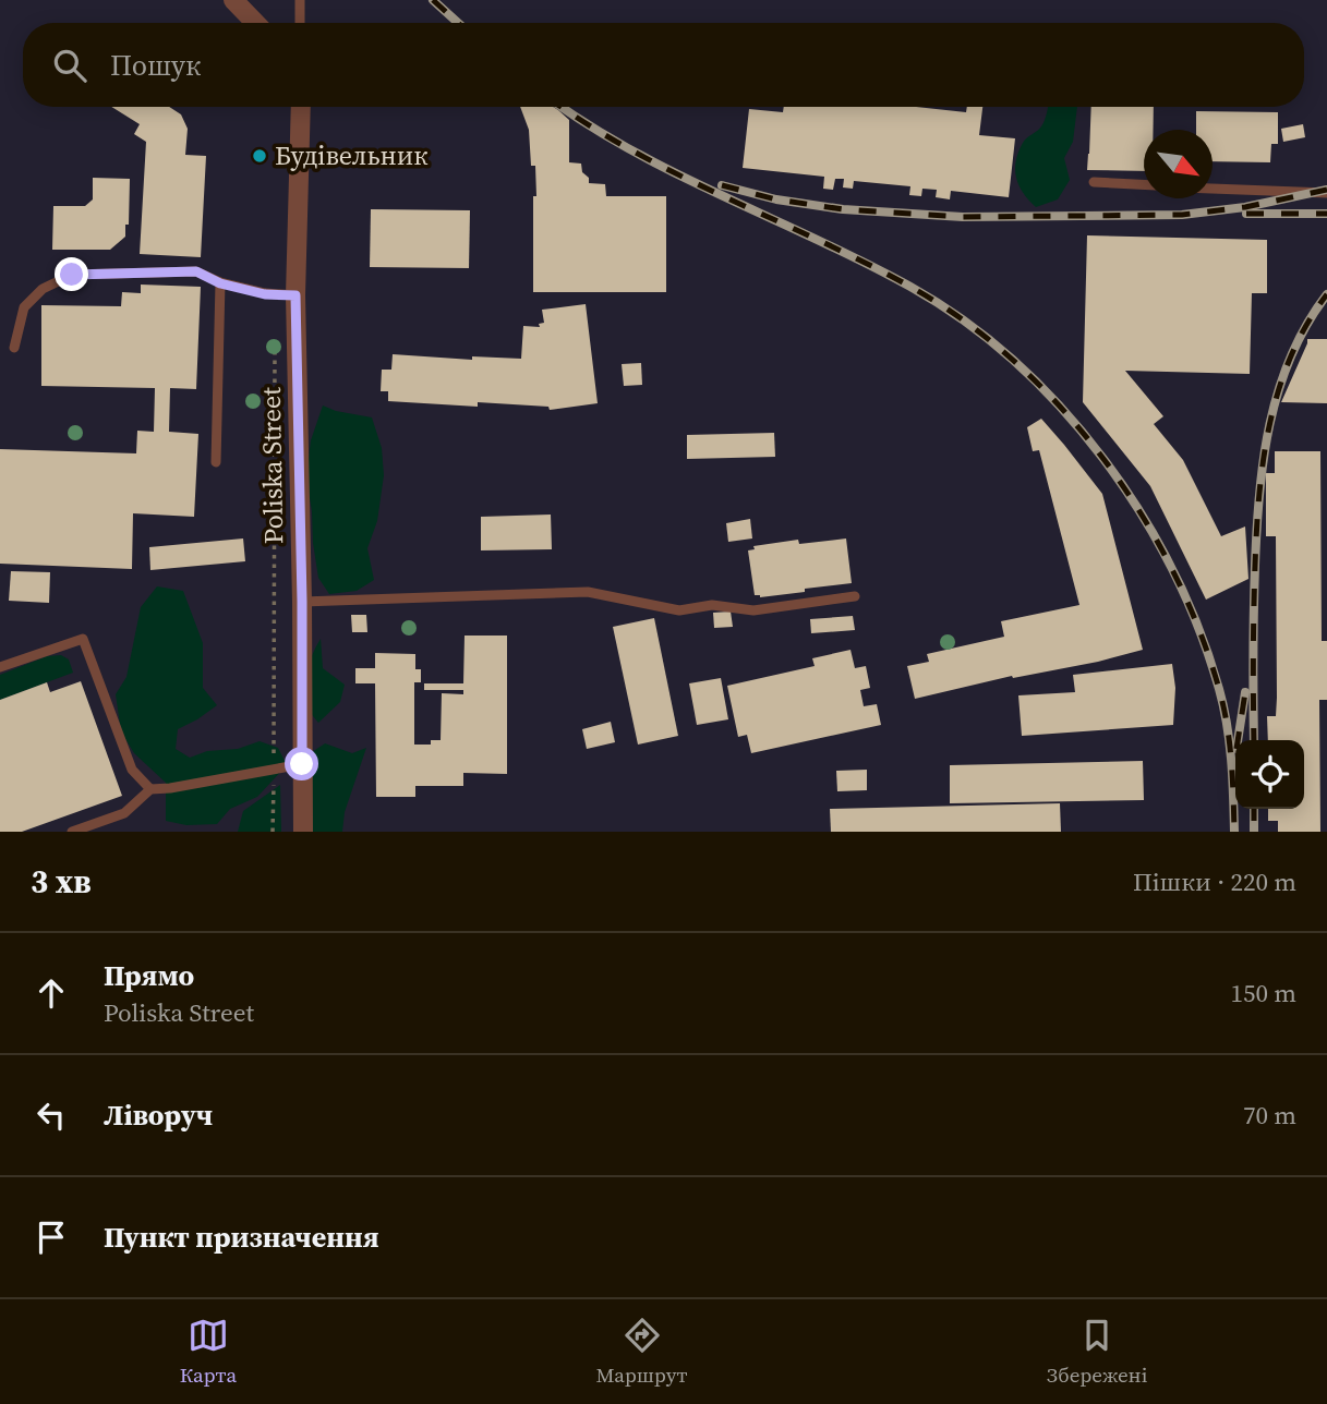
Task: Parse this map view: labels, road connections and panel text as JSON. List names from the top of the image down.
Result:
{
  "streets": {
    "street": ["Poliska Street"]
  },
  "places": ["Будівельник"],
  "north": "bottom right",
  "page": {
    "search": "Пошук",
    "heading": ["3 хв", "Пішки · 220 m"],
    "list": [
      ["Прямо", "Poliska Street", "150 m"],
      ["Ліворуч", "70 m"],
      "Пункт призначення"
    ],
    "nav": ["Карта", "Маршрут", "Збережені"]
  }
}
